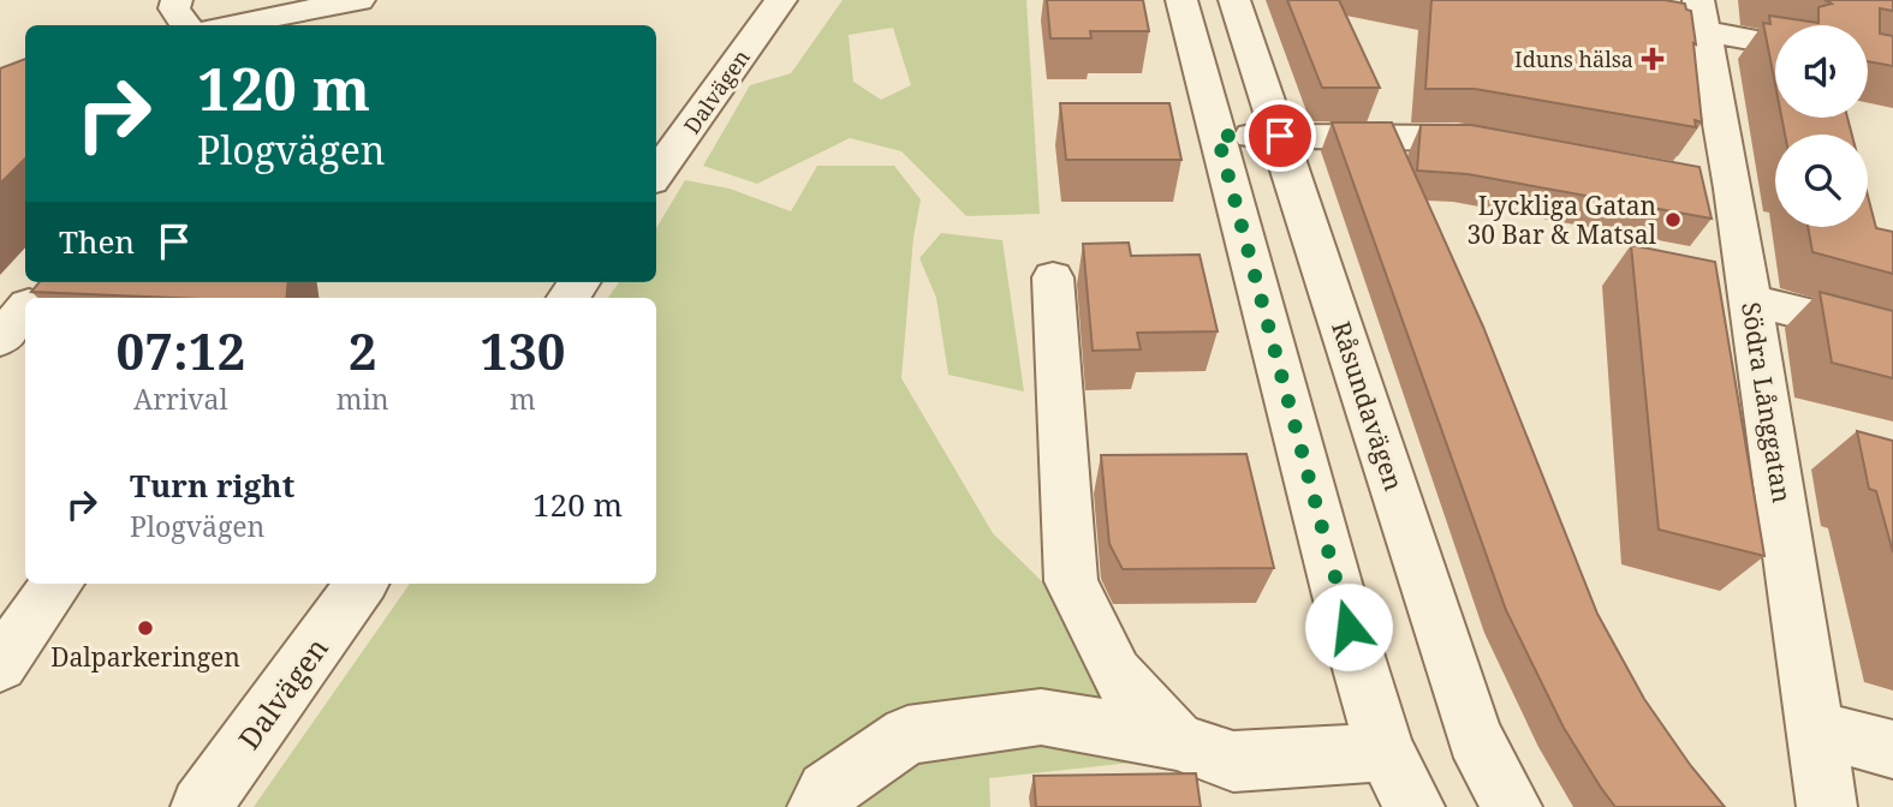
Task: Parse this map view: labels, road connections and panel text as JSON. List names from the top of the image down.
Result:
{
  "streets": {
    "street": ["Dalvägen", "Södra Långgatan", "Råsundavägen"]
  },
  "places": {
    "health": ["Iduns hälsa"],
    "other": ["Lyckliga Gatan 30 Bar & Matsal", "Dalparkeringen"]
  },
  "page": {
    "turn": ["120 m", "Plogvägen"],
    "then": "Then",
    "eta": [
      "07:12",
      "Arrival",
      "2",
      "min",
      "130",
      "m"
    ],
    "list": [
      {
        "name": "Turn right",
        "note": "Plogvägen",
        "value": "120 m"
      }
    ]
  }
}
